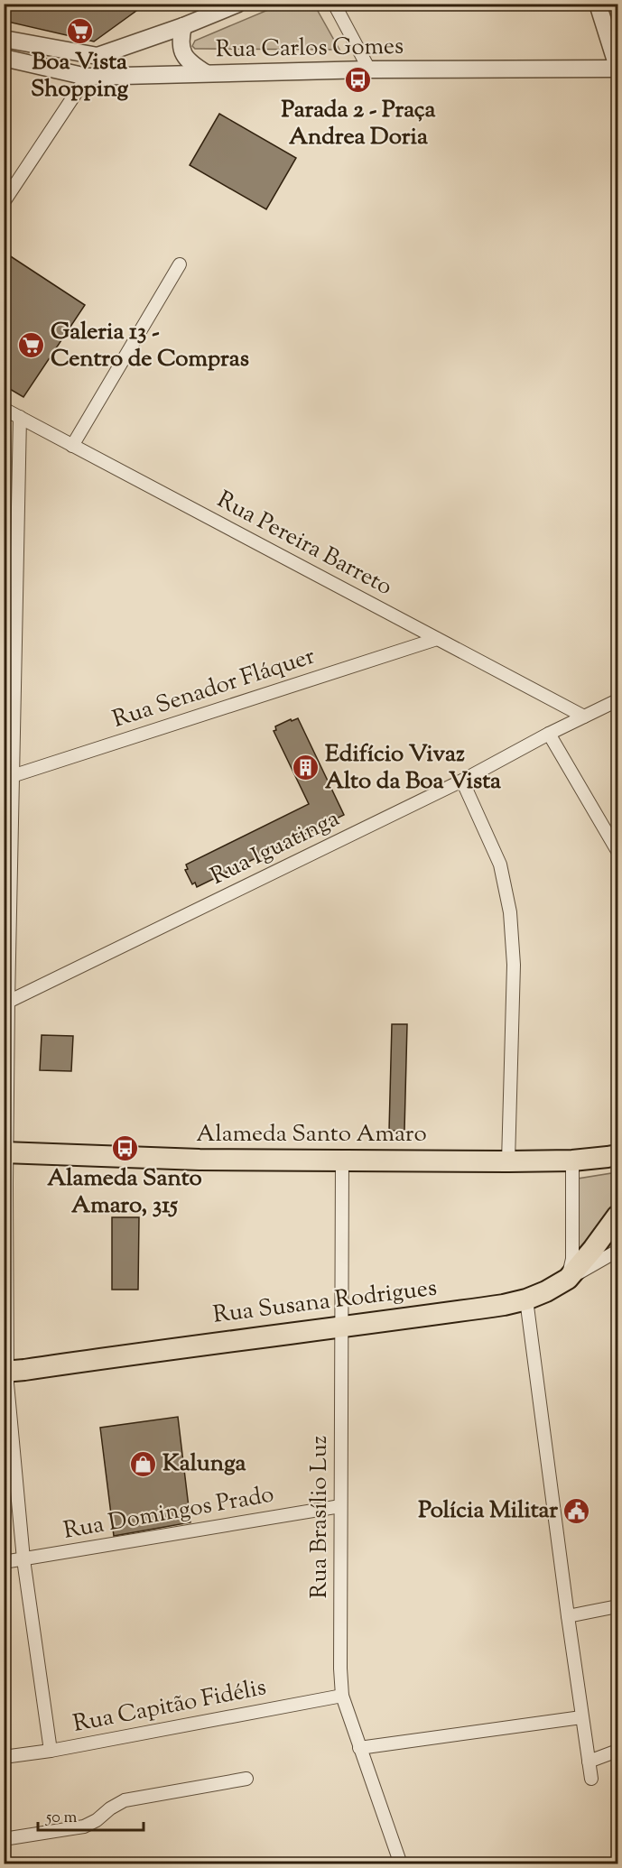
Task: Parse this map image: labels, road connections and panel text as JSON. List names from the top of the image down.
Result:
{
  "streets": {
    "main road": ["Alameda Santo Amaro", "Rua Susana Rodrigues"],
    "street": [
      "Rua Carlos Gomes",
      "Rua Pereira Barreto",
      "Rua Senador Fláquer",
      "Rua Iguatinga",
      "Rua Domingos Prado",
      "Rua Brasílio Luz",
      "Rua Capitão Fidélis"
    ]
  },
  "crossings": [
    ["Rua Pereira Barreto", "Rua Senador Fláquer"],
    ["Rua Pereira Barreto", "Rua Iguatinga"],
    ["Alameda Santo Amaro", "Rua Brasílio Luz"],
    ["Rua Susana Rodrigues", "Rua Brasílio Luz"],
    ["Rua Domingos Prado", "Rua Brasílio Luz"],
    ["Rua Brasílio Luz", "Rua Capitão Fidélis"]
  ],
  "places": {
    "supermarket": ["Boa Vista Shopping", "Galeria 13 - Centro de Compras"],
    "bus stop": ["Parada 2 - Praça Andrea Doria", "Alameda Santo Amaro, 315"],
    "building": ["Edifício Vivaz Alto da Boa Vista"],
    "shop": ["Kalunga"],
    "public building": ["Polícia Militar"]
  },
  "scale_bar": "50 m"
}
